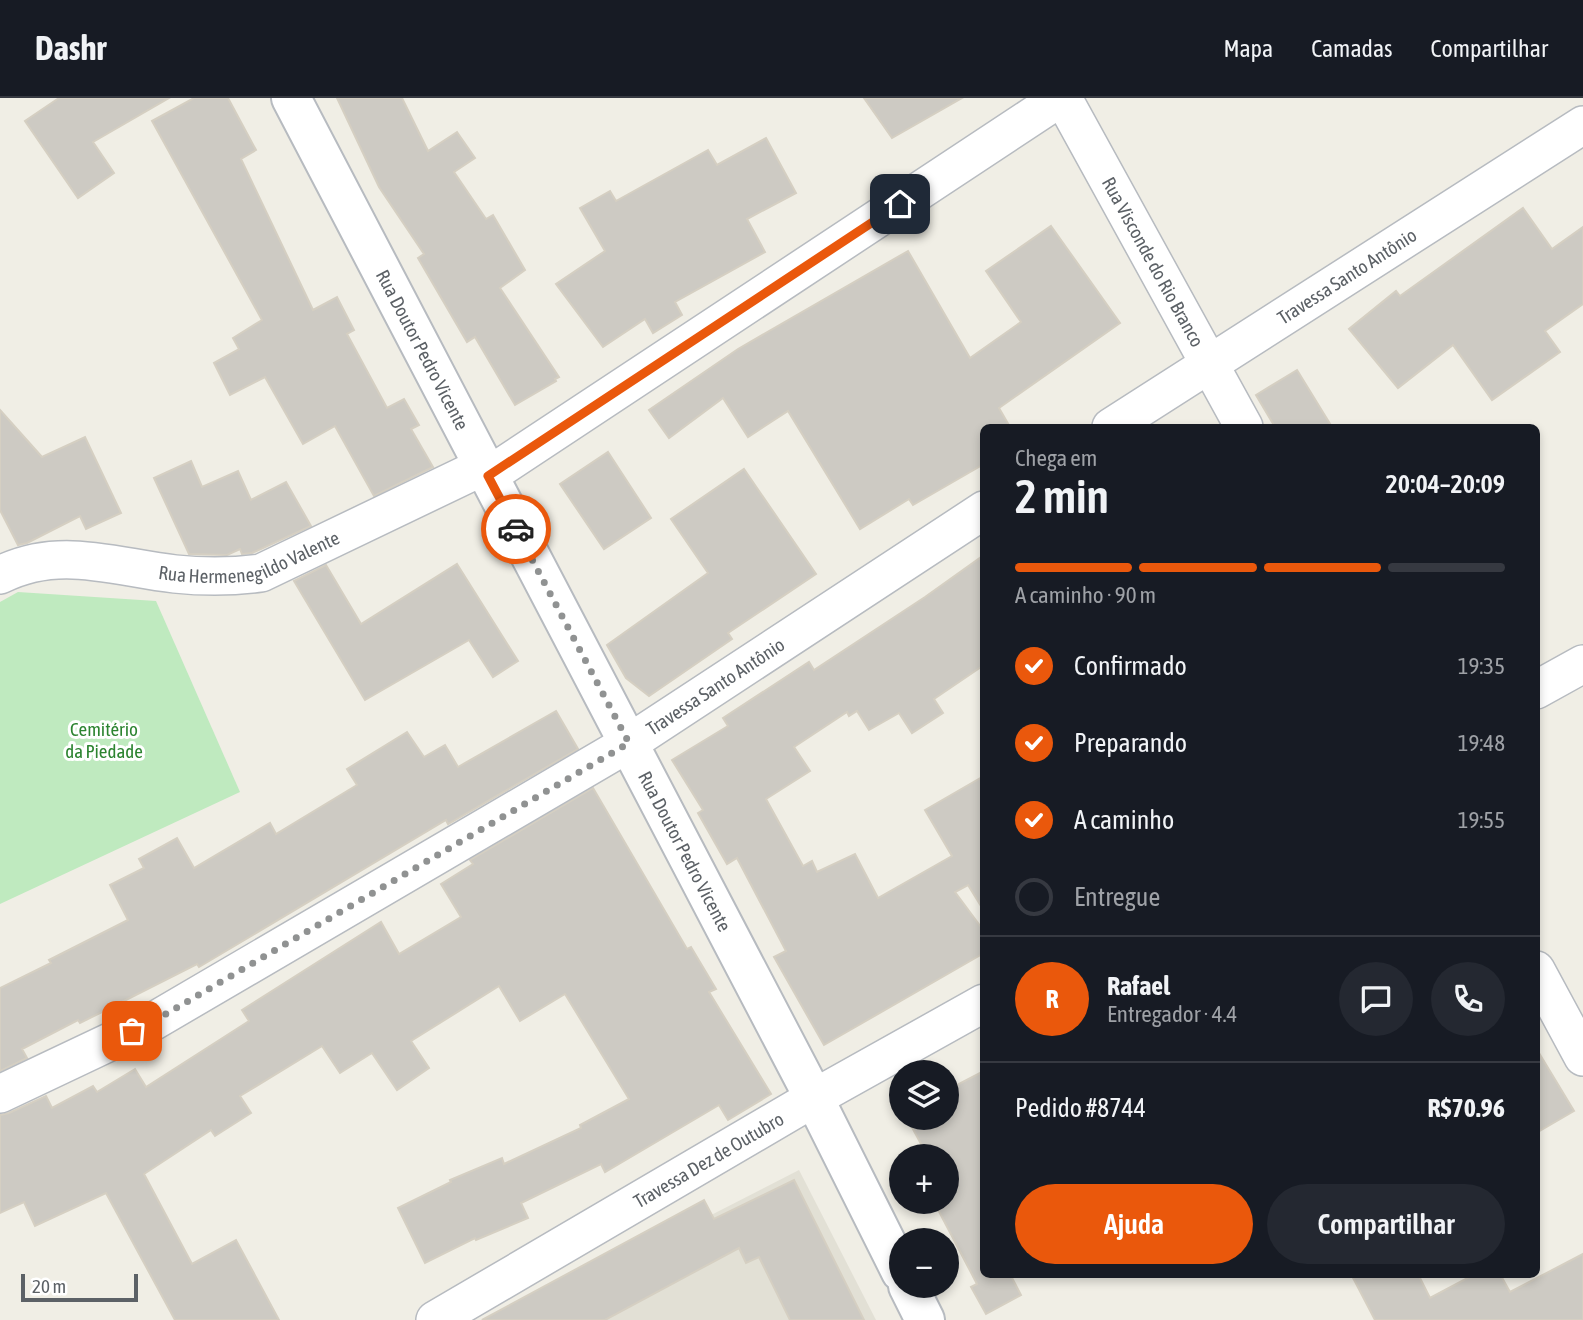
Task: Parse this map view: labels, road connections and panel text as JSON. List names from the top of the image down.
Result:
{
  "streets": {
    "street": [
      "Rua Visconde do Rio Branco",
      "Travessa Santo Antônio",
      "Rua Doutor Pedro Vicente",
      "Rua Hermenegildo Valente",
      "Travessa Dez de Outubro"
    ]
  },
  "crossings": [
    ["Rua Visconde do Rio Branco", "Travessa Santo Antônio"],
    ["Rua Visconde do Rio Branco", "Rua Hermenegildo Valente"],
    ["Travessa Santo Antônio", "Rua Doutor Pedro Vicente"],
    ["Rua Doutor Pedro Vicente", "Rua Hermenegildo Valente"],
    ["Rua Doutor Pedro Vicente", "Travessa Dez de Outubro"]
  ],
  "parks": ["Cemitério da Piedade"],
  "scale_bar": "20 m",
  "page": {
    "header": "Dashr",
    "nav": ["Mapa", "Camadas", "Compartilhar"],
    "heading": ["2 min", "Chega em", "20:04–20:09"],
    "panel": [
      "Rafael",
      "Entregador · 4.4",
      "Pedido #8744",
      "R$70.96"
    ],
    "bar": "A caminho · 90 m",
    "list": [
      ["Confirmado", "19:35"],
      ["Preparando", "19:48"],
      ["A caminho", "19:55"],
      "Entregue"
    ],
    "round": "R",
    "map_buttons": ["+", "−"],
    "buttons": ["Ajuda", "Compartilhar"],
    "scale": "20 m"
  }
}
